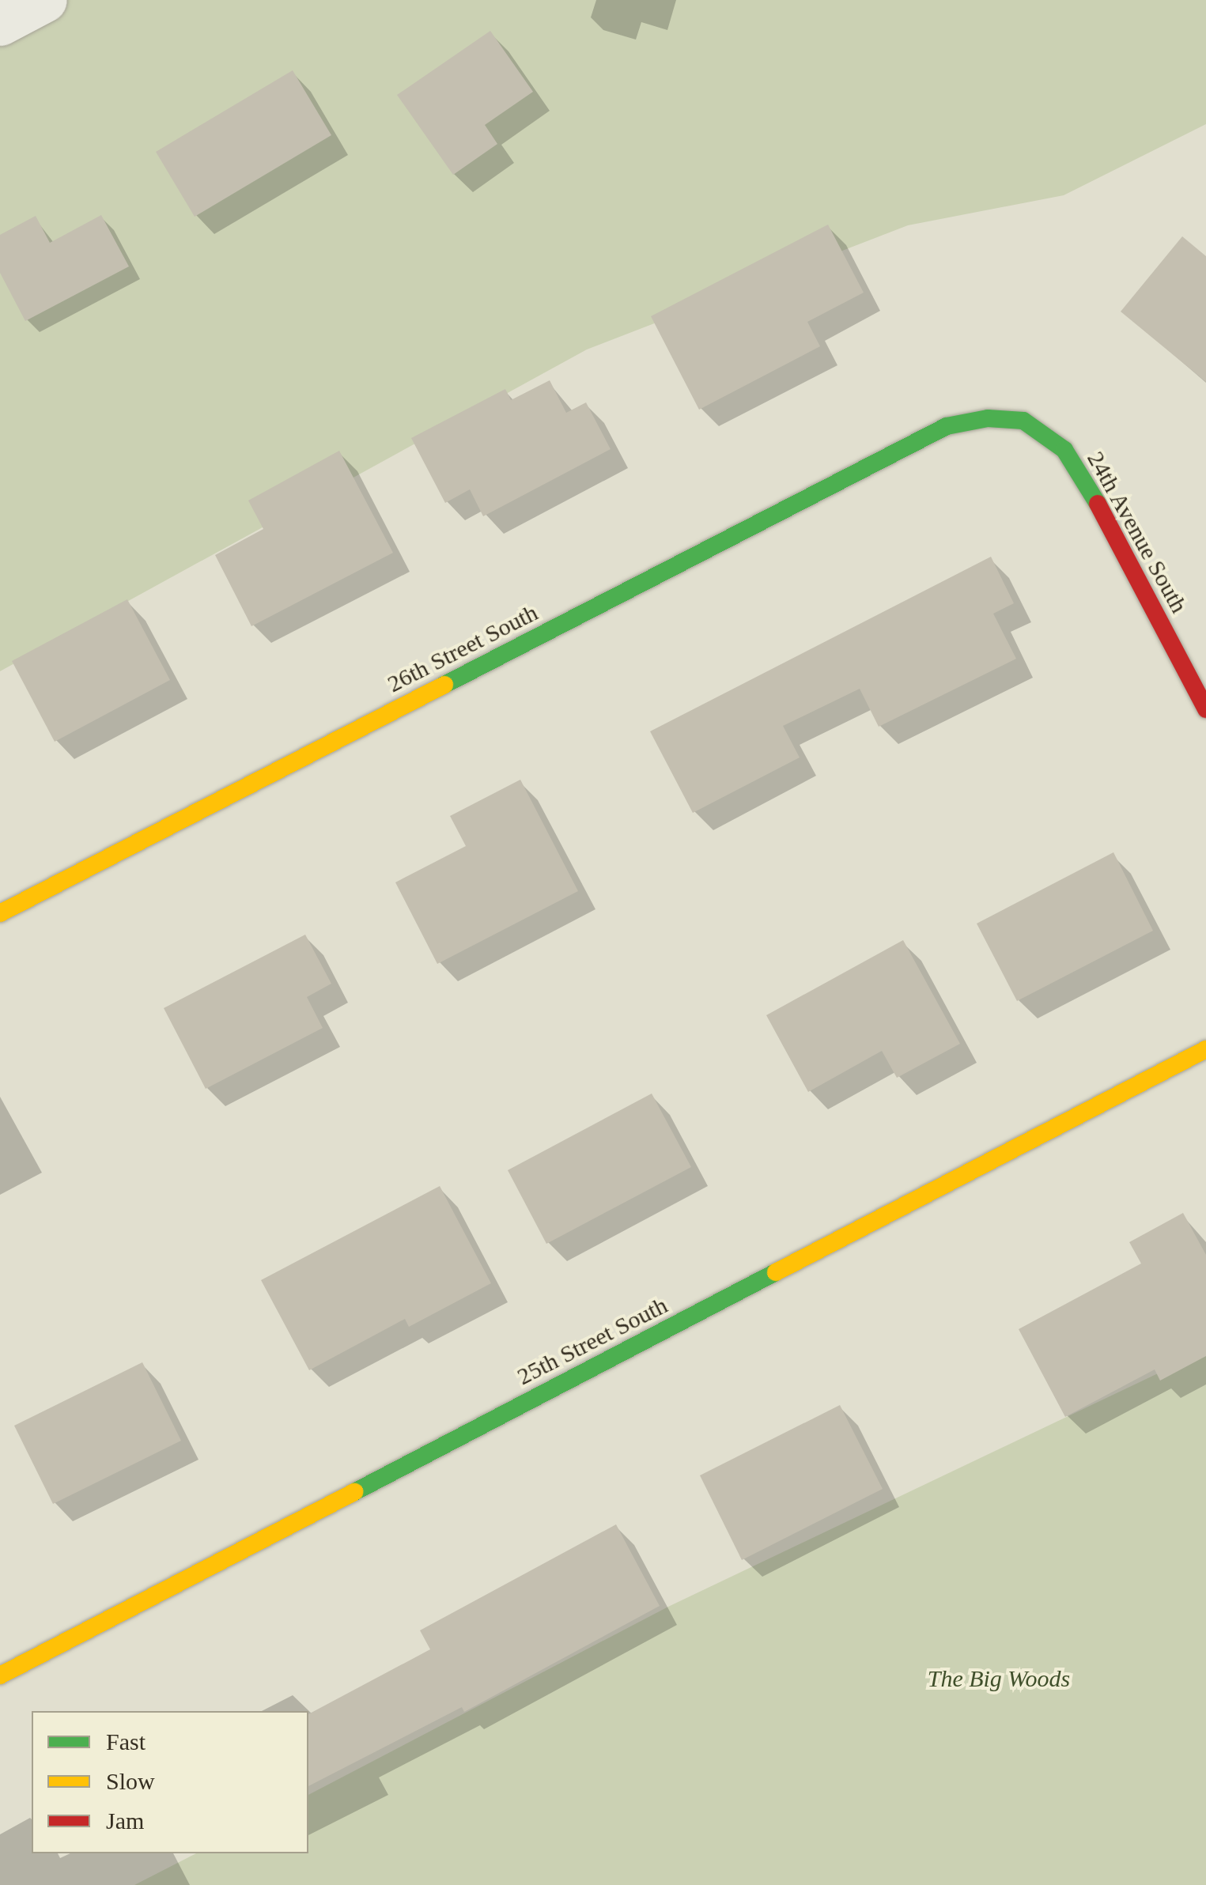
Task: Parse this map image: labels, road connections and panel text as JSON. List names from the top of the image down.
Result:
{
  "streets": {
    "street": ["24th Avenue South", "26th Street South", "25th Street South"]
  },
  "crossings": [
    ["24th Avenue South", "26th Street South"]
  ],
  "parks": ["The Big Woods"],
  "legend": ["Fast", "Slow", "Jam"]
}
